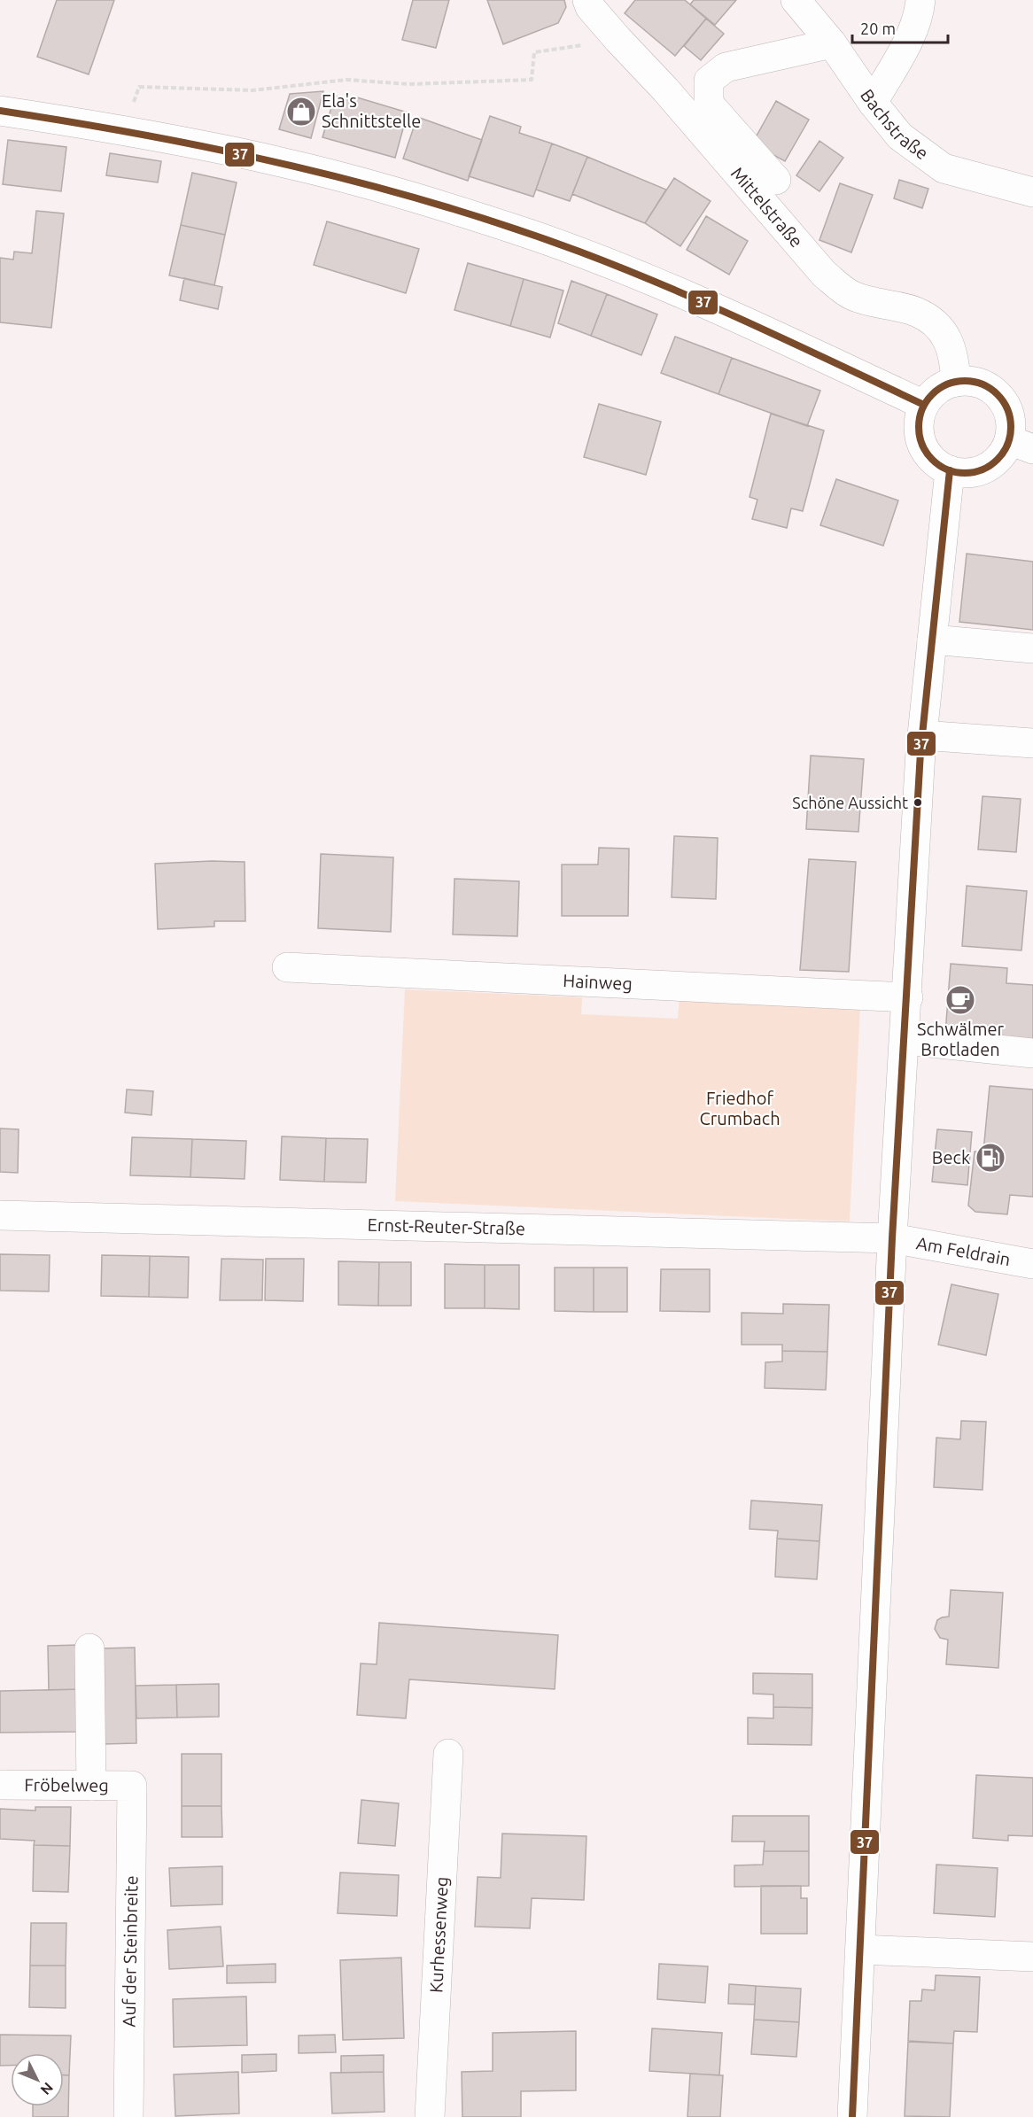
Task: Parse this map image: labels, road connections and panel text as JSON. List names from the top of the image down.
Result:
{
  "streets": {
    "main road": [
      "Bachstraße",
      "Mittelstraße",
      "Hainweg",
      "Ernst-Reuter-Straße",
      "Am Feldrain",
      "Fröbelweg",
      "Kurhessenweg",
      "Auf der Steinbreite"
    ]
  },
  "crossings": [
    ["Ernst-Reuter-Straße", "Am Feldrain"],
    ["Fröbelweg", "Auf der Steinbreite"]
  ],
  "parks": ["Friedhof Crumbach"],
  "places": {
    "shop": ["Ela's Schnittstelle"],
    "other": ["Schöne Aussicht"],
    "cafe": ["Schwälmer Brotladen"],
    "fuel station": ["Beck"]
  },
  "lines": ["transit line 37"],
  "scale_bar": "20 m",
  "north": "bottom right"
}
